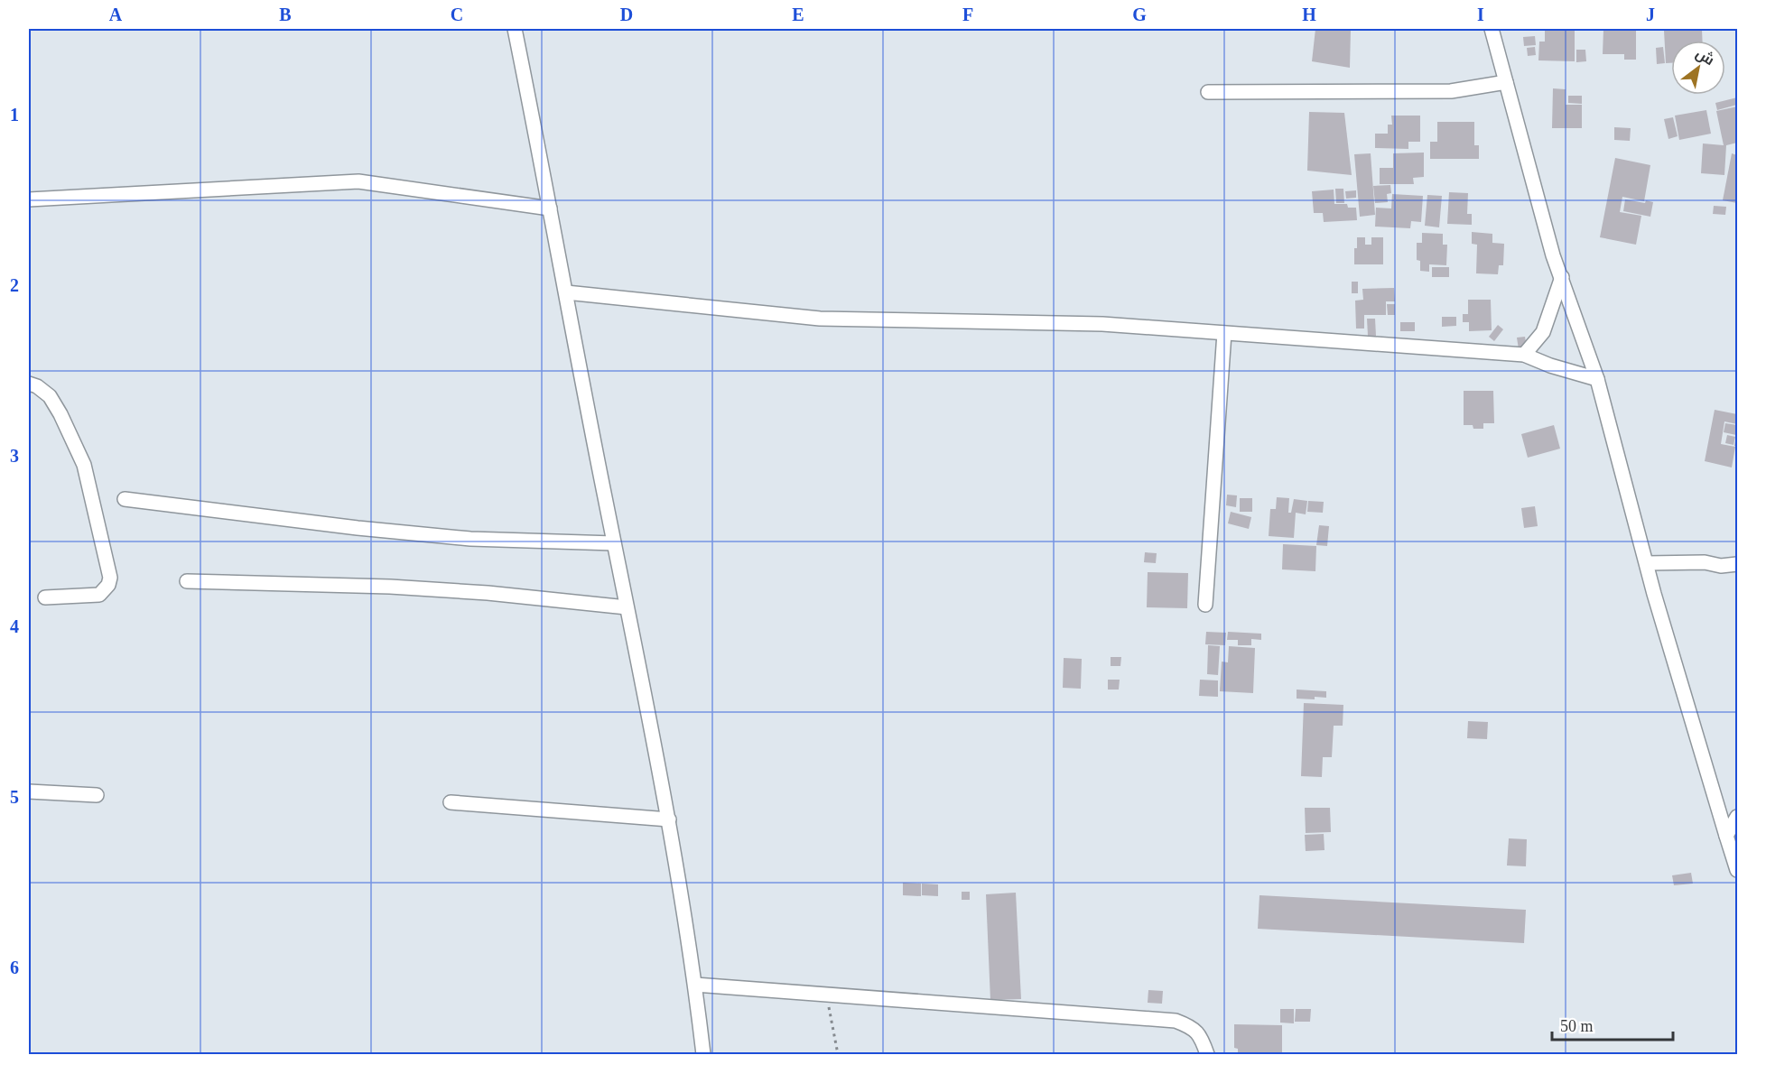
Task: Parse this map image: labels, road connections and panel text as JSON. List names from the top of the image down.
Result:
{
  "scale_bar": "50 m",
  "north": "top right",
  "grid": {
    "columns": [
      "A",
      "B",
      "C",
      "D",
      "E",
      "F",
      "G",
      "H",
      "I",
      "J"
    ],
    "rows": [
      "1",
      "2",
      "3",
      "4",
      "5",
      "6"
    ]
  }
}
